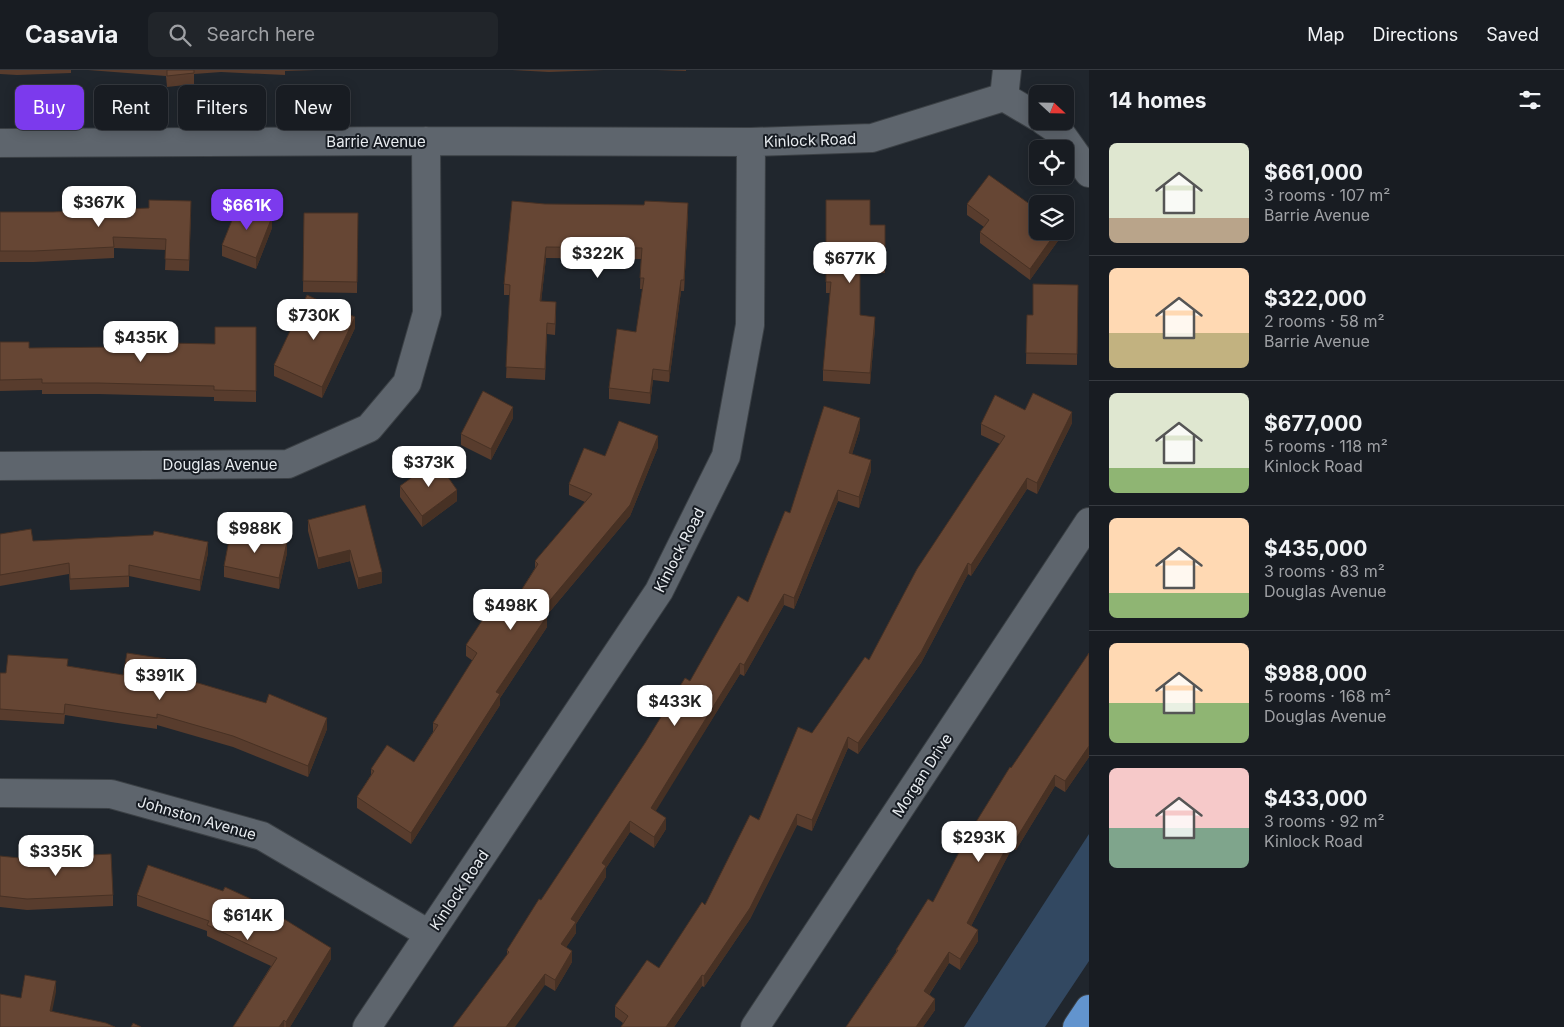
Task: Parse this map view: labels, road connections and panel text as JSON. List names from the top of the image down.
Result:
{
  "streets": {
    "street": [
      "Kinlock Road",
      "Barrie Avenue",
      "Douglas Avenue",
      "Morgan Drive",
      "Johnston Avenue"
    ]
  },
  "crossings": [
    ["Kinlock Road", "Barrie Avenue"],
    ["Kinlock Road", "Johnston Avenue"],
    ["Barrie Avenue", "Douglas Avenue"]
  ],
  "north": "right",
  "page": {
    "header": "Casavia",
    "search": "Search here",
    "nav": ["Map", "Directions", "Saved"],
    "heading": "14 homes",
    "chip": [
      "Buy",
      "Rent",
      "Filters",
      "New"
    ],
    "list": [
      {
        "name": "$661,000",
        "note": "3 rooms · 107 m² · Barrie Avenue"
      },
      {
        "name": "$322,000",
        "note": "2 rooms · 58 m² · Barrie Avenue"
      },
      {
        "name": "$677,000",
        "note": "5 rooms · 118 m² · Kinlock Road"
      },
      {
        "name": "$435,000",
        "note": "3 rooms · 83 m² · Douglas Avenue"
      },
      {
        "name": "$988,000",
        "note": "5 rooms · 168 m² · Douglas Avenue"
      },
      {
        "name": "$433,000",
        "note": "3 rooms · 92 m² · Kinlock Road"
      }
    ],
    "price": [
      "$367K",
      "$661K",
      "$322K",
      "$677K",
      "$730K",
      "$435K",
      "$373K",
      "$988K",
      "$498K",
      "$391K",
      "$433K",
      "$293K",
      "$335K",
      "$614K"
    ]
  }
}
